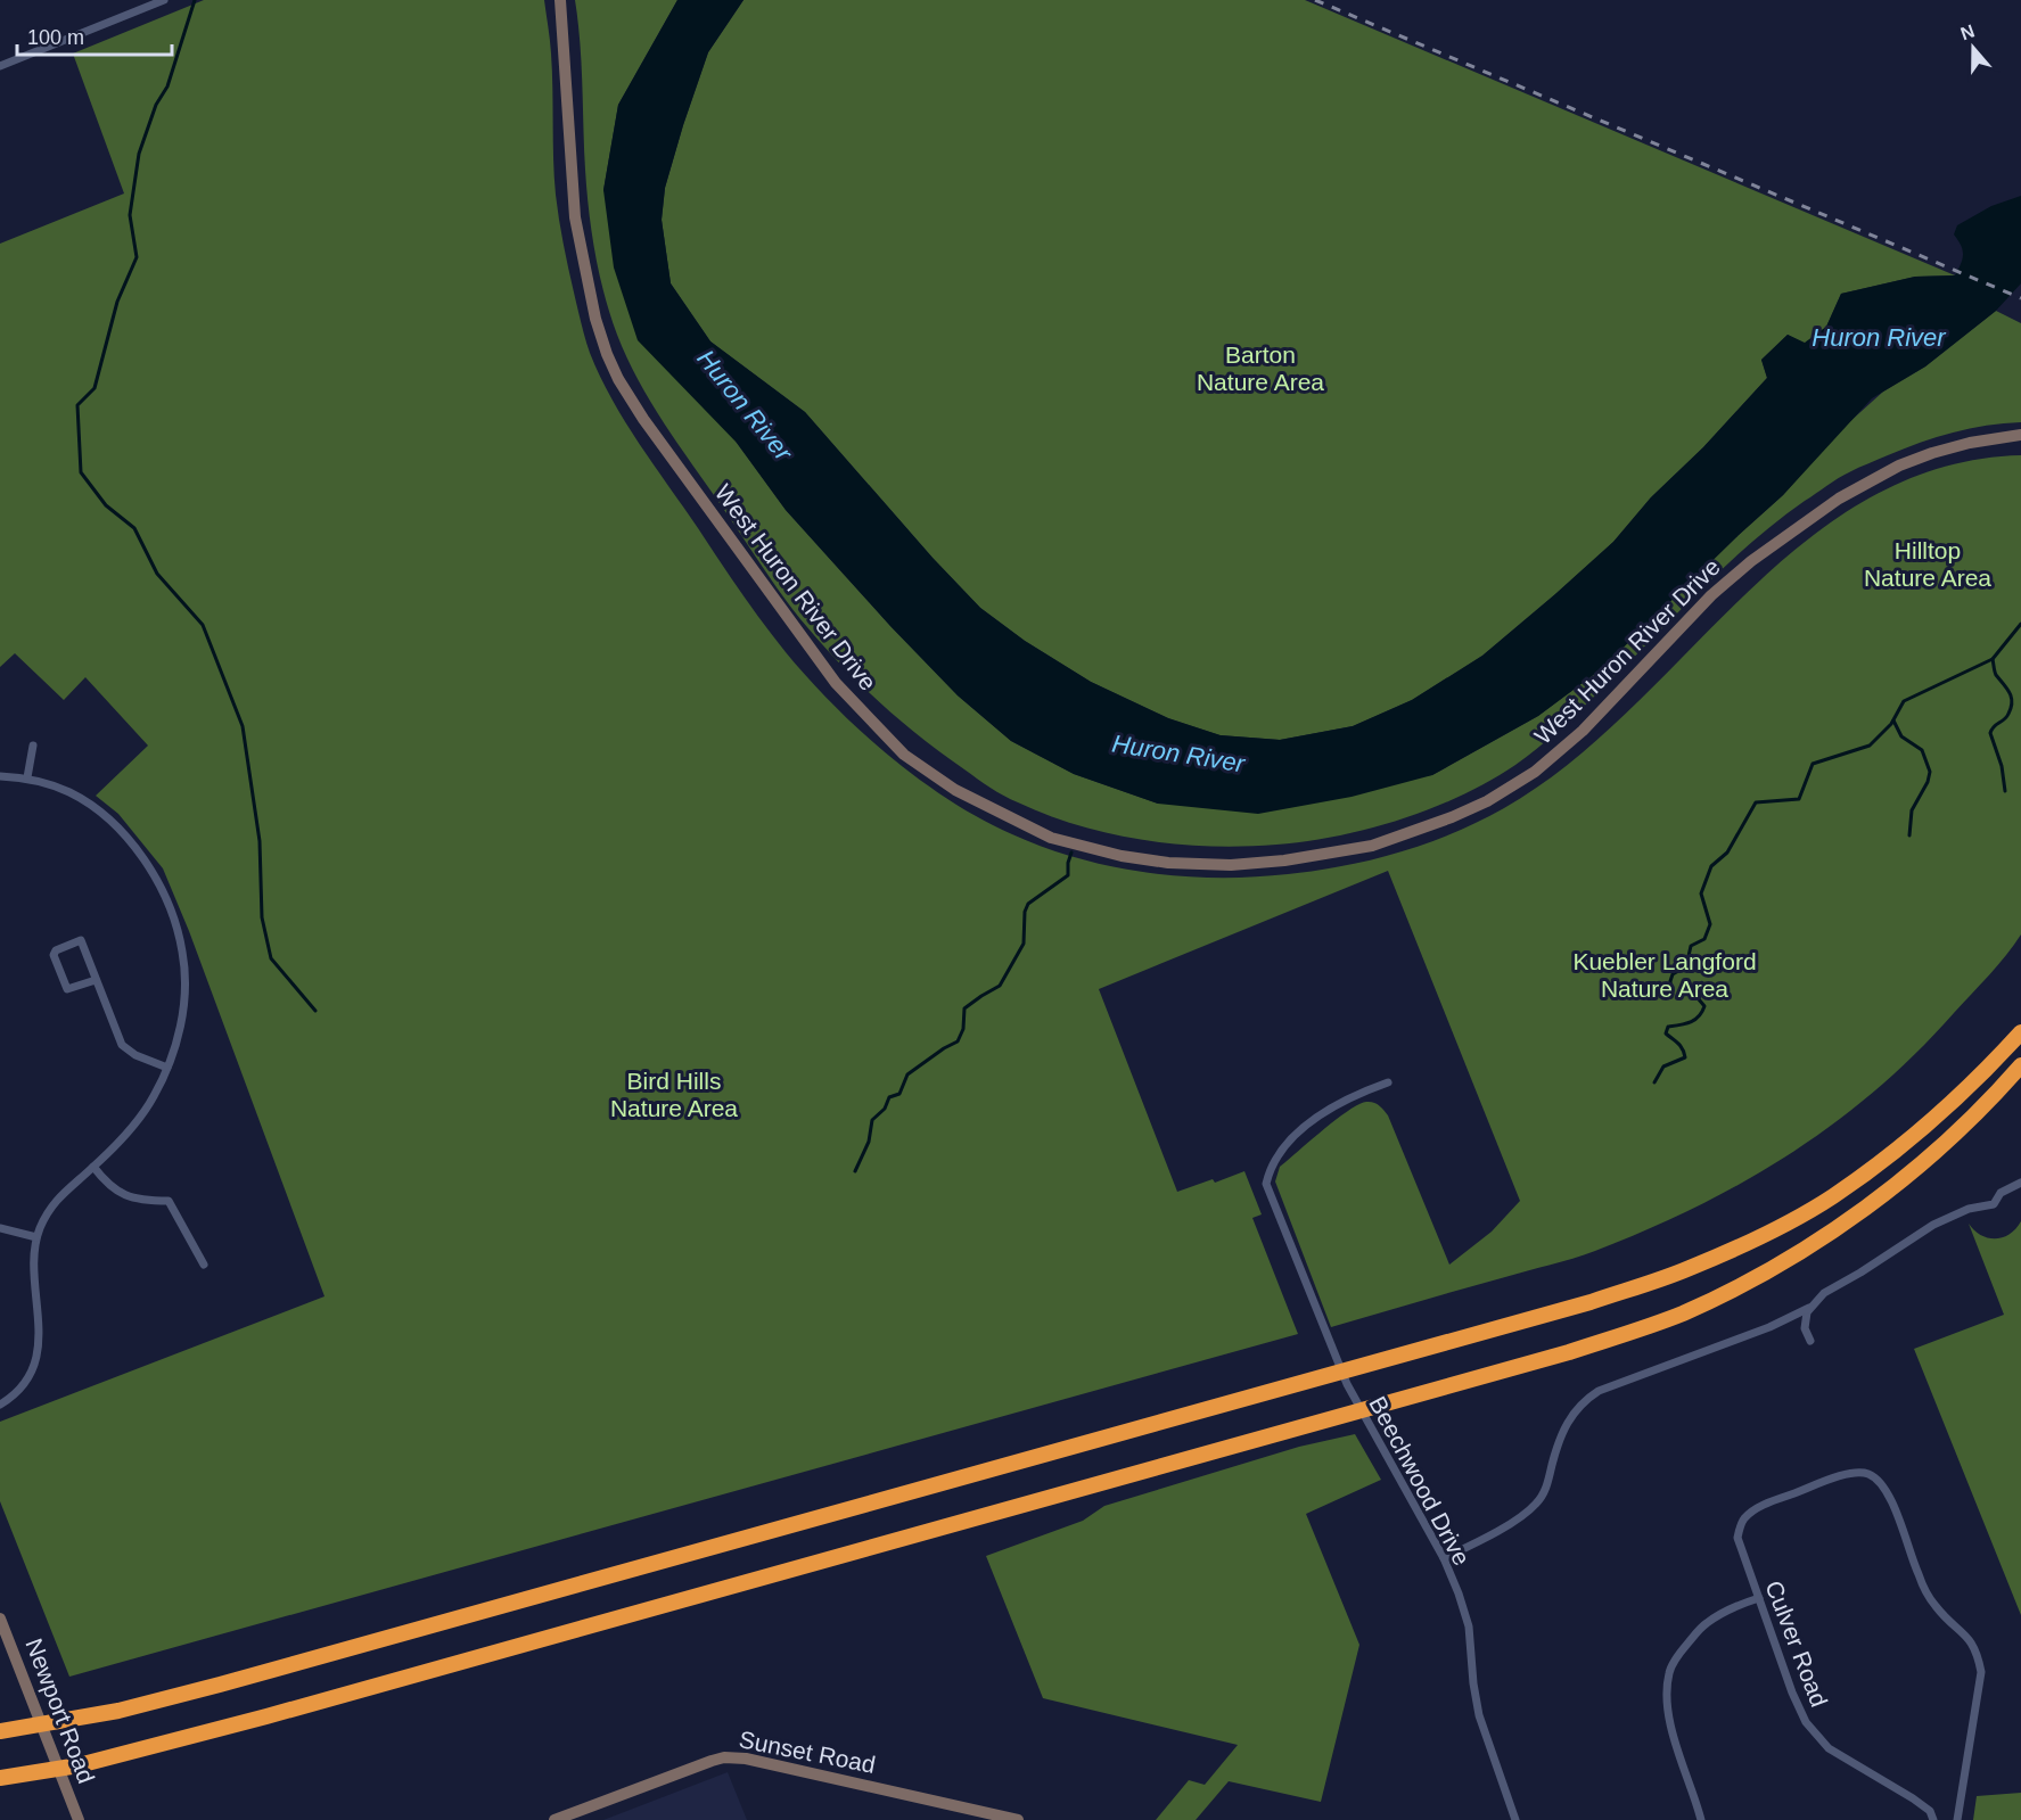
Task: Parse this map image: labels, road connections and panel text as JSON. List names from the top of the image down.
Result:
{
  "streets": {
    "street": [
      "West Huron River Drive",
      "Beechwood Drive",
      "Culver Road",
      "Newport Road",
      "Sunset Road"
    ]
  },
  "water": ["Huron River"],
  "parks": [
    "Barton Nature Area",
    "Hilltop Nature Area",
    "Kuebler Langford Nature Area",
    "Bird Hills Nature Area"
  ],
  "scale_bar": "100 m",
  "north": "top"
}
